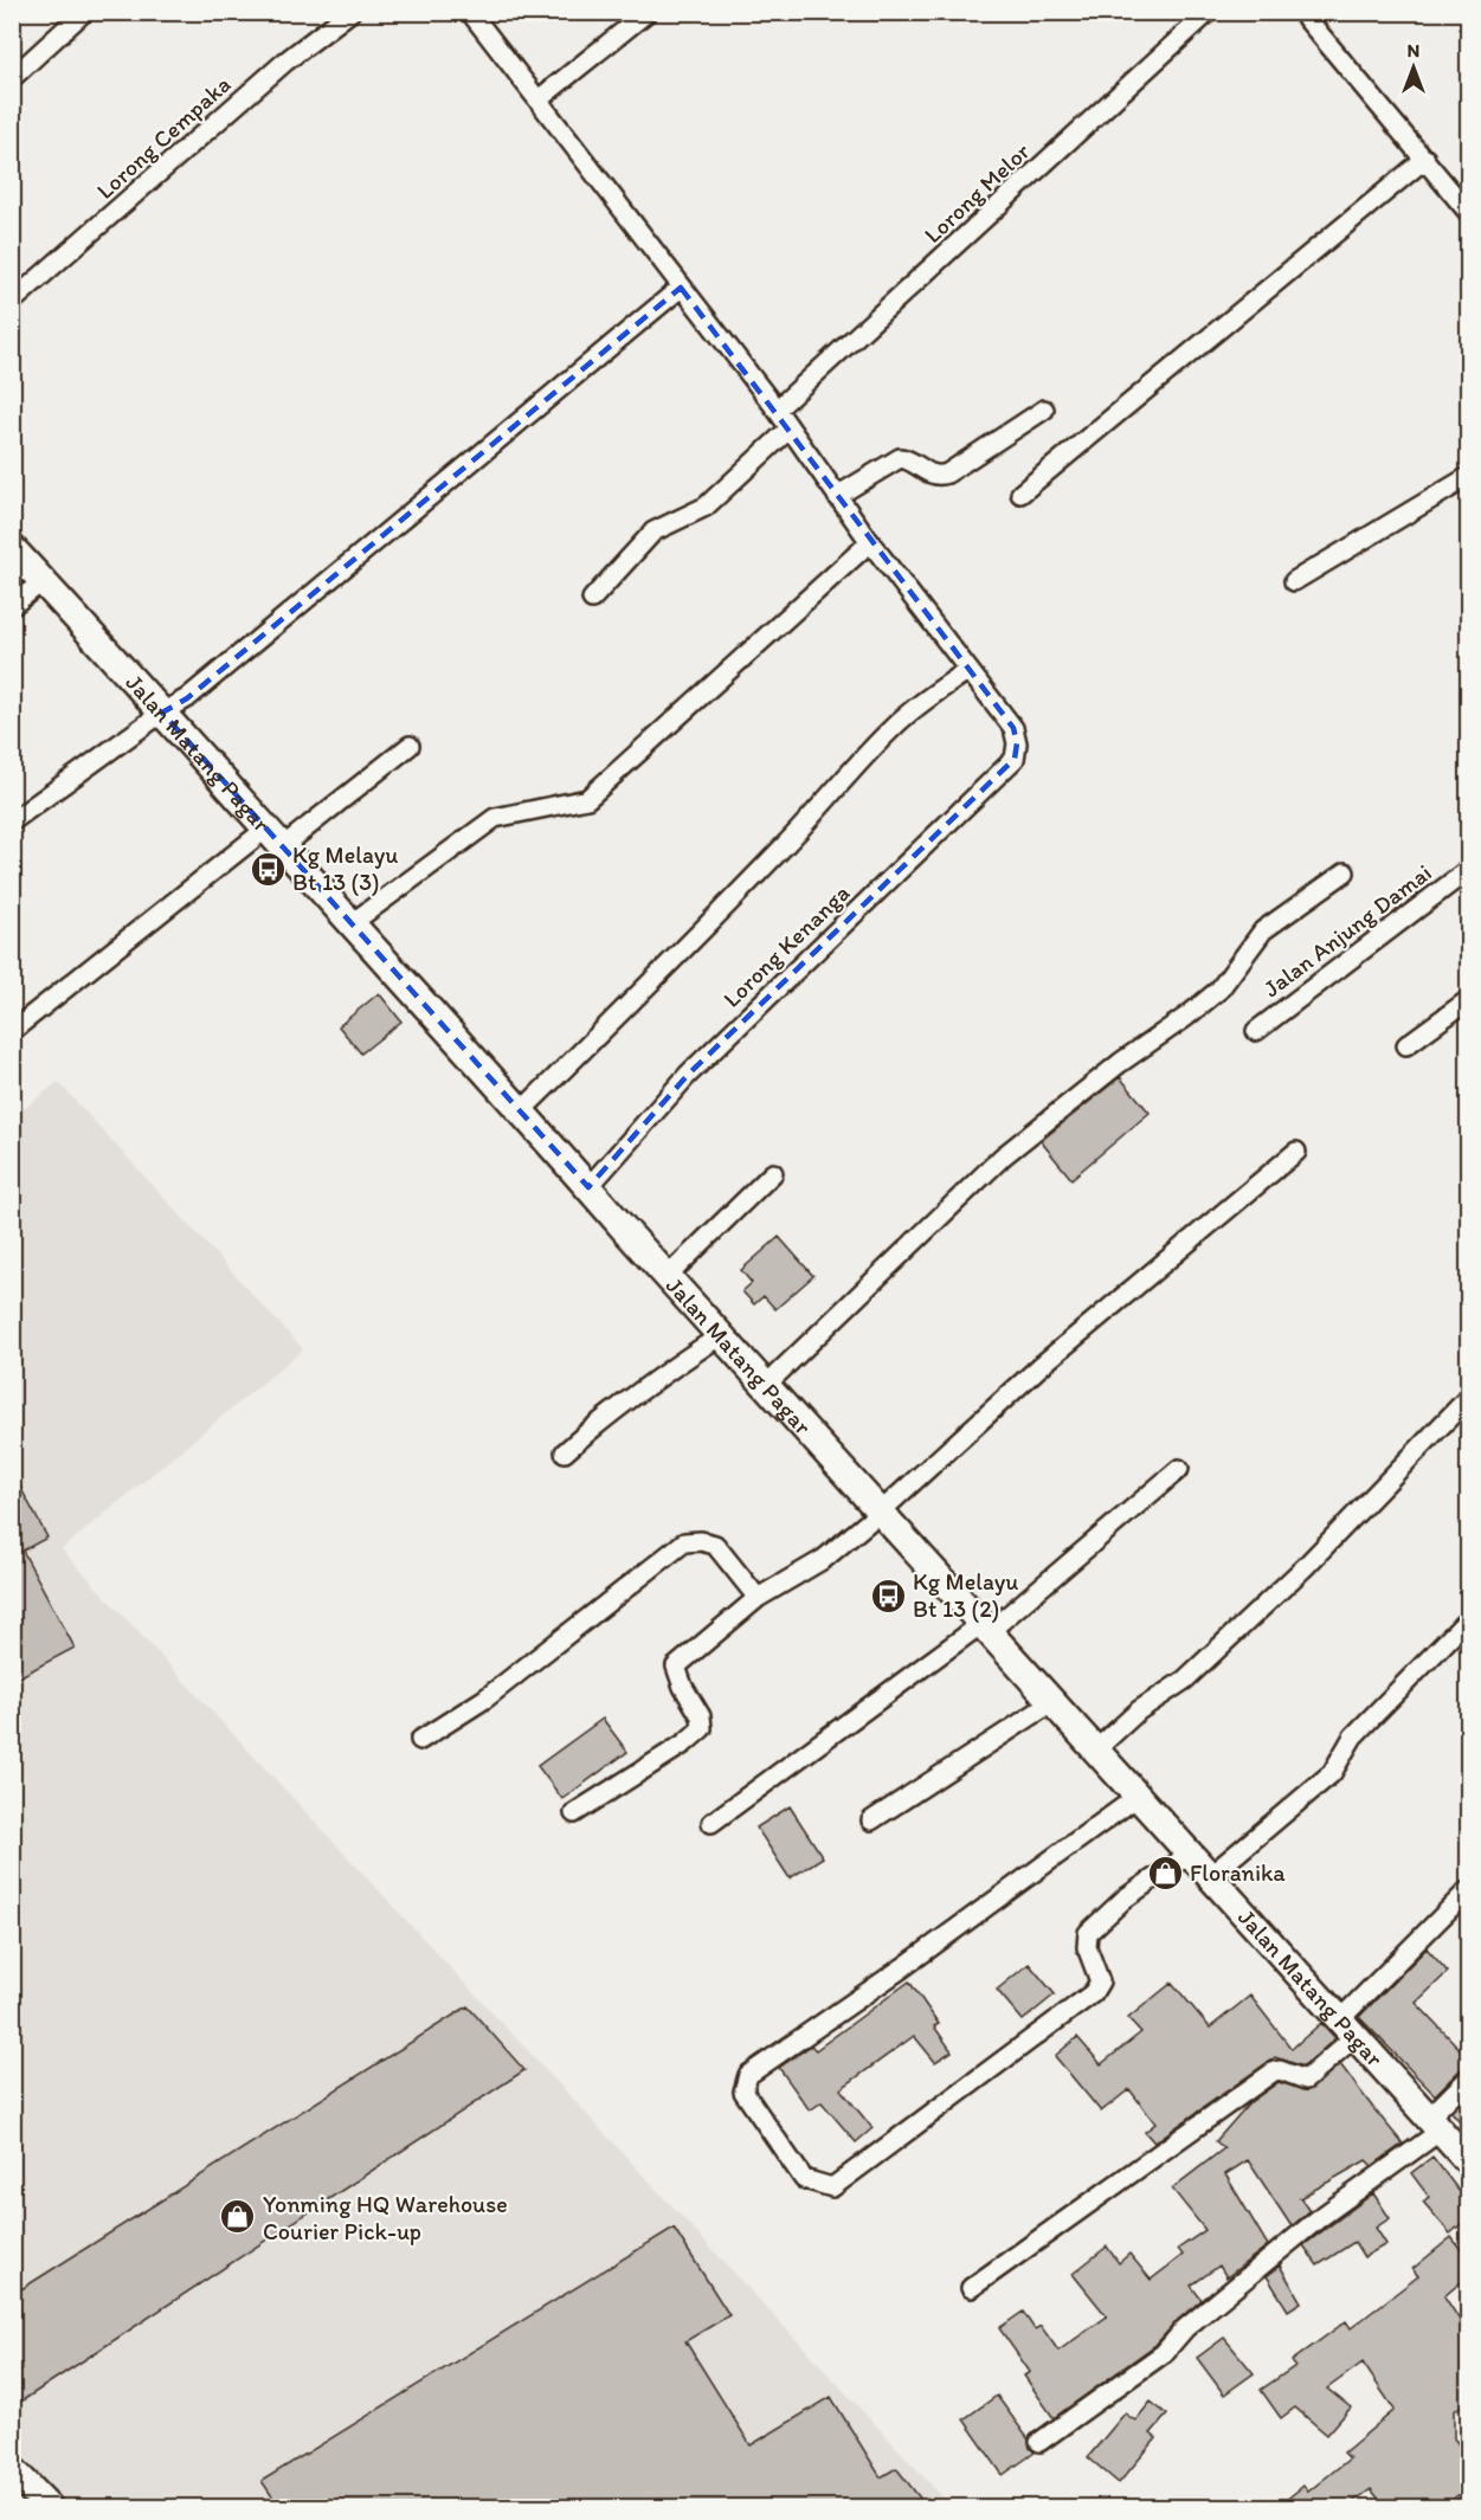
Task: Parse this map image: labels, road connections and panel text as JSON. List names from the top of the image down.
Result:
{
  "streets": {
    "main road": ["Jalan Matang Pagar"],
    "street": [
      "Lorong Cempaka",
      "Lorong Melor",
      "Jalan Anjung Damai",
      "Lorong Kenanga"
    ]
  },
  "crossings": [
    ["Jalan Matang Pagar", "Lorong Kenanga"]
  ],
  "places": {
    "bus stop": ["Kg Melayu Bt 13 (3)", "Kg Melayu Bt 13 (2)"],
    "shop": ["Floranika", "Yonming HQ Warehouse Courier Pick-up"]
  },
  "north": "top"
}
